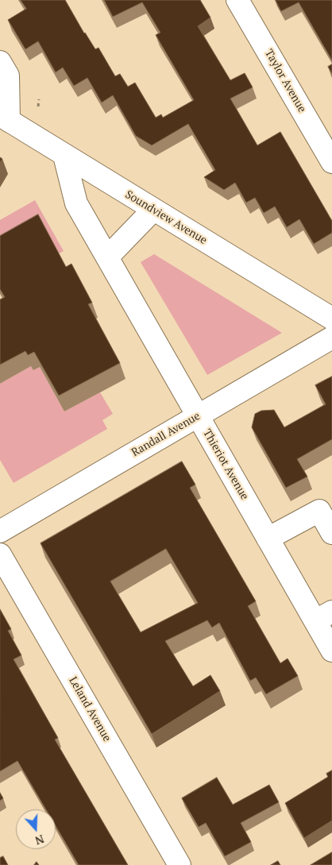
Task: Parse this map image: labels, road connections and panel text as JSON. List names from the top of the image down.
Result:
{
  "streets": {
    "street": [
      "Taylor Avenue",
      "Soundview Avenue",
      "Randall Avenue",
      "Thieriot Avenue",
      "Leland Avenue"
    ]
  },
  "crossings": [
    ["Soundview Avenue", "Thieriot Avenue"],
    ["Randall Avenue", "Thieriot Avenue"]
  ],
  "north": "bottom"
}
